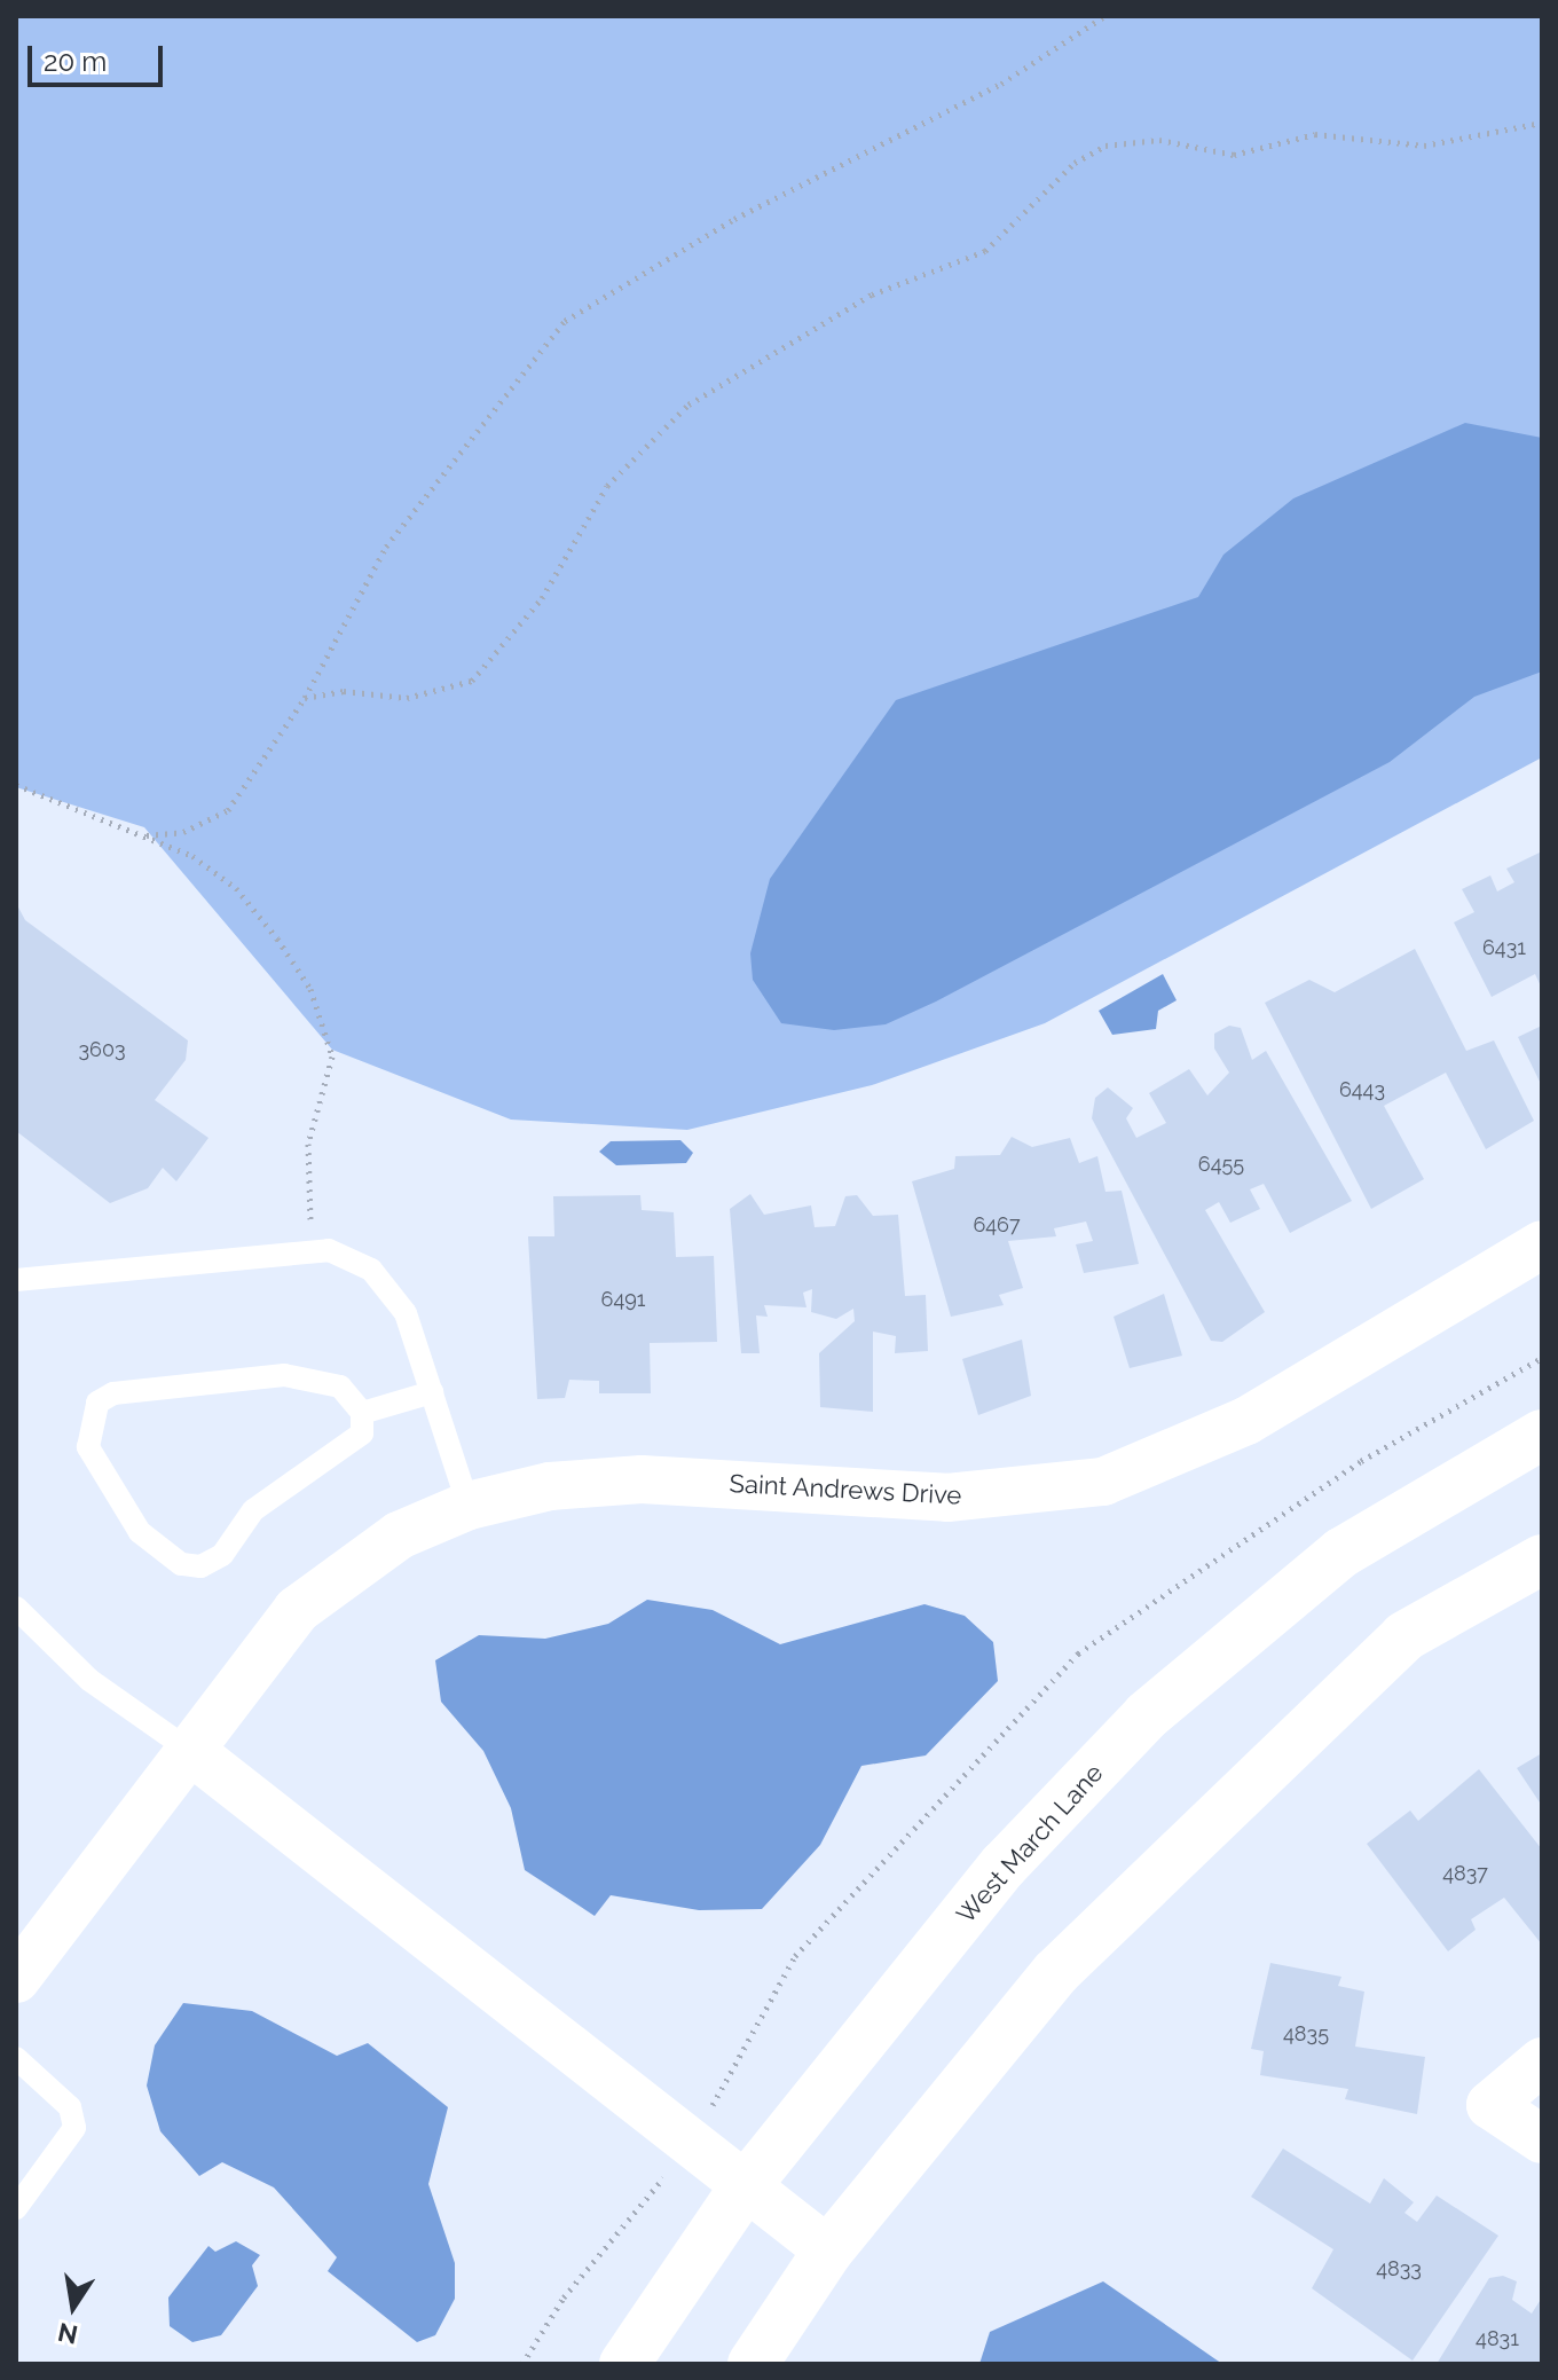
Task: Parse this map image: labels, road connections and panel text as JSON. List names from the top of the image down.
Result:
{
  "streets": {
    "main road": ["West March Lane"],
    "street": ["Saint Andrews Drive"]
  },
  "house_numbers": [
    "6431",
    "3603",
    "6443",
    "6455",
    "6467",
    "6491",
    "4837",
    "4835",
    "4833",
    "4831"
  ],
  "scale_bar": "20 m",
  "north": "bottom"
}
